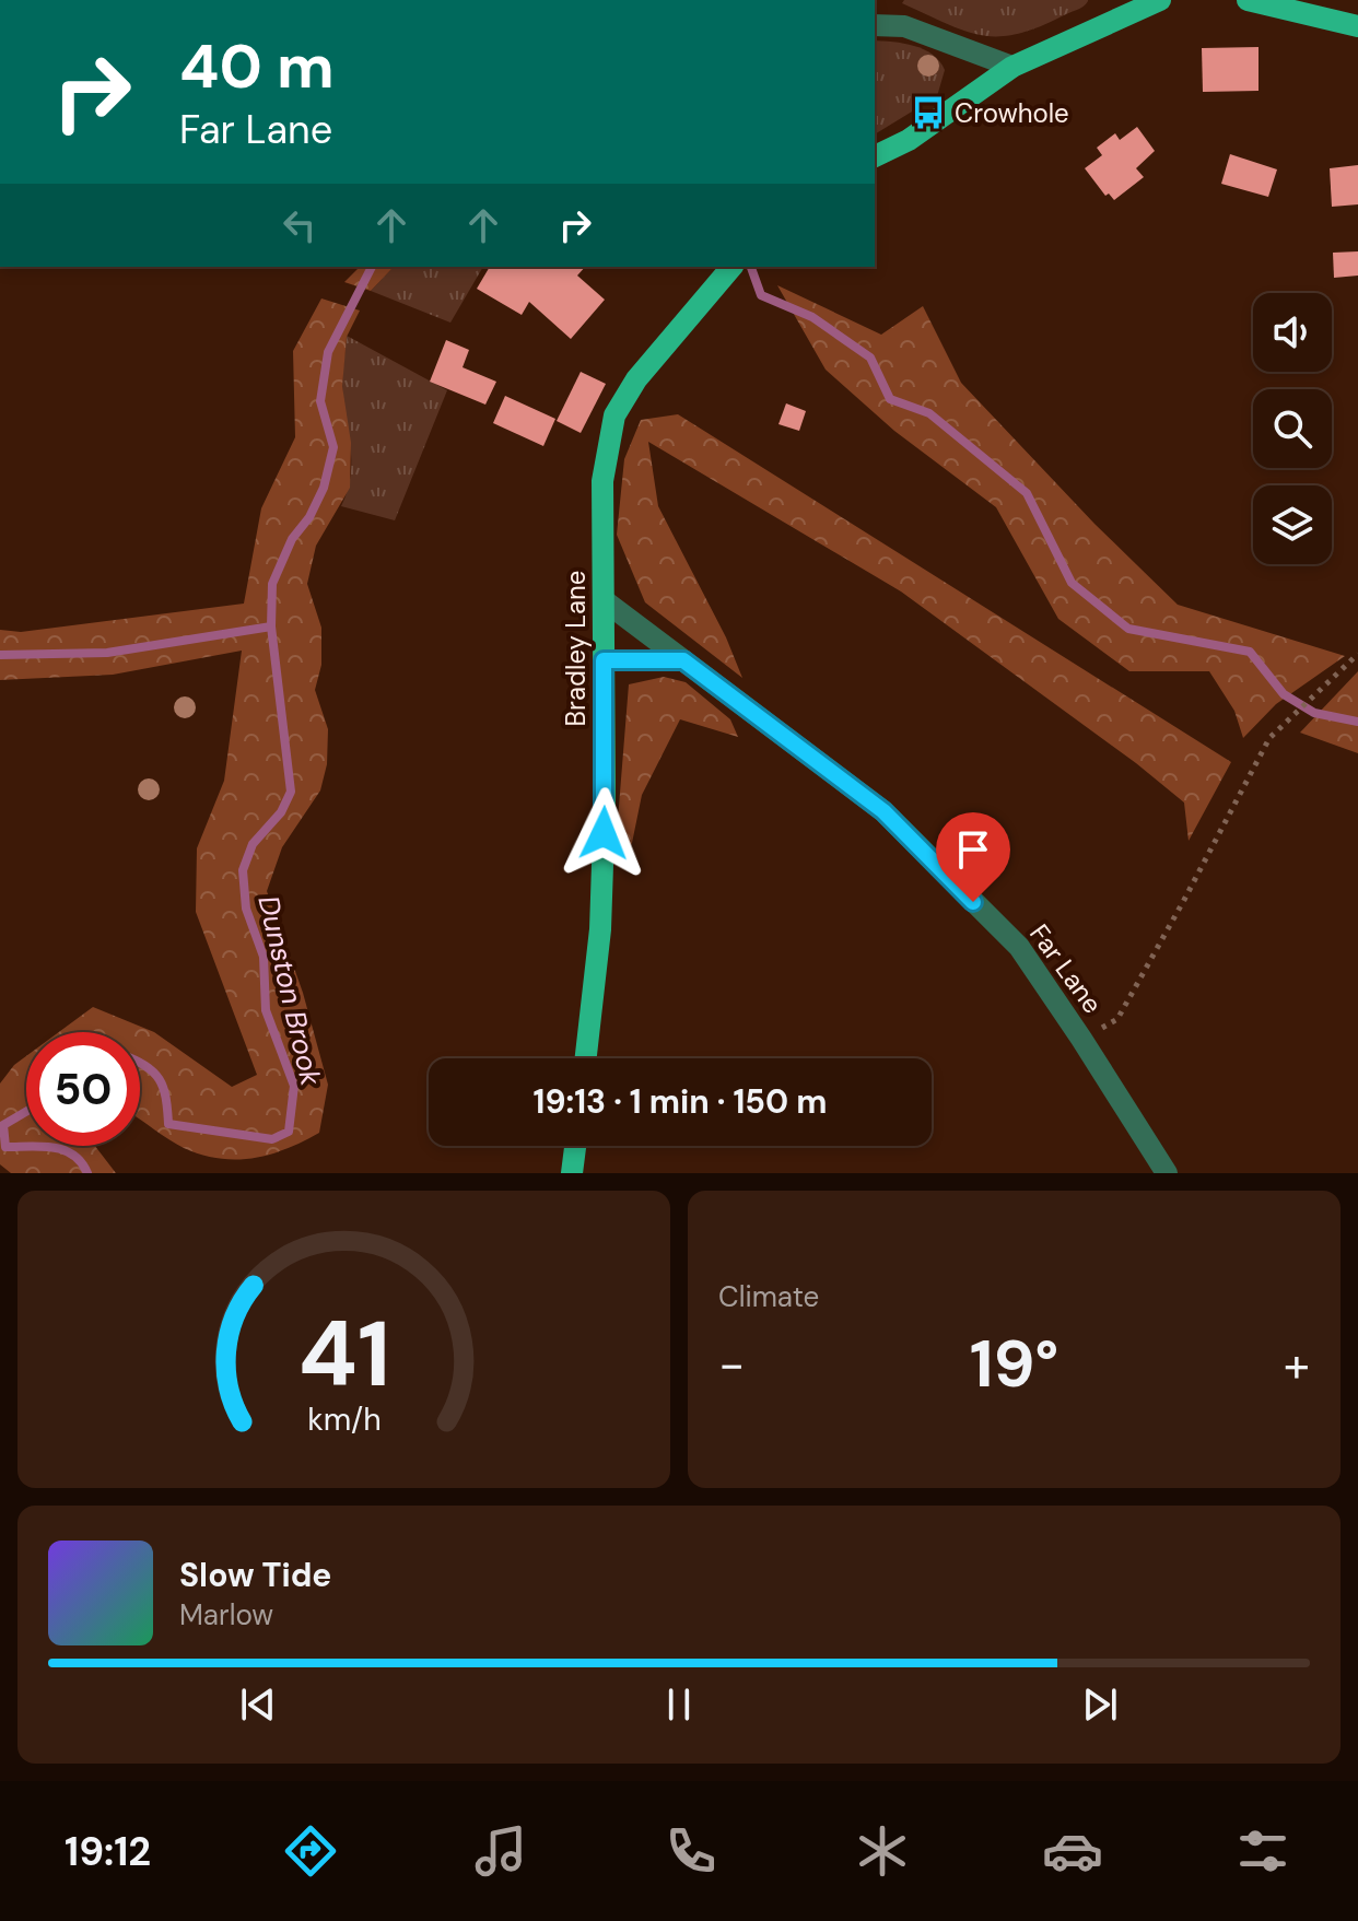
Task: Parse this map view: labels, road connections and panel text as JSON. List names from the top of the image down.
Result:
{
  "streets": {
    "main road": ["Bradley Lane"],
    "street": ["Far Lane"]
  },
  "crossings": [
    ["Bradley Lane", "Far Lane"]
  ],
  "water": ["Dunston Brook"],
  "places": {
    "bus stop": ["Crowhole"]
  },
  "page": {
    "turn": ["40 m", "Far Lane"],
    "limit": "50",
    "trip": "19:13 · 1 min · 150 m",
    "tile": "Climate",
    "heat": ["−", "19°", "+"],
    "song": ["Slow Tide", "Marlow"],
    "tabs": "19:12",
    "gauge": ["41", "km/h"]
  }
}
